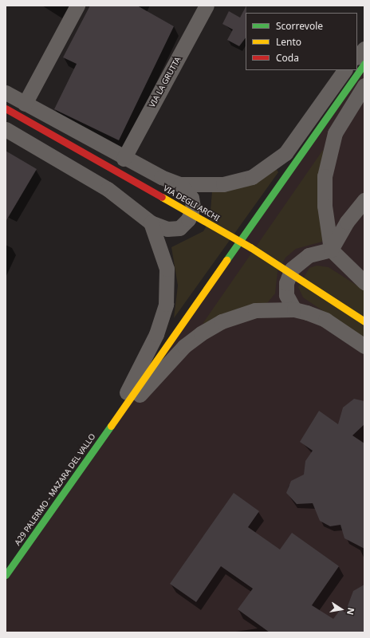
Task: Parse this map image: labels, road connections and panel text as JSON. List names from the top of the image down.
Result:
{
  "streets": {
    "main road": ["VIA DEGLI ARCHI", "A29 PALERMO - MAZARA DEL VALLO"],
    "street": ["VIA LA GRUTTA"]
  },
  "legend": ["Scorrevole", "Lento", "Coda"],
  "north": "right"
}
